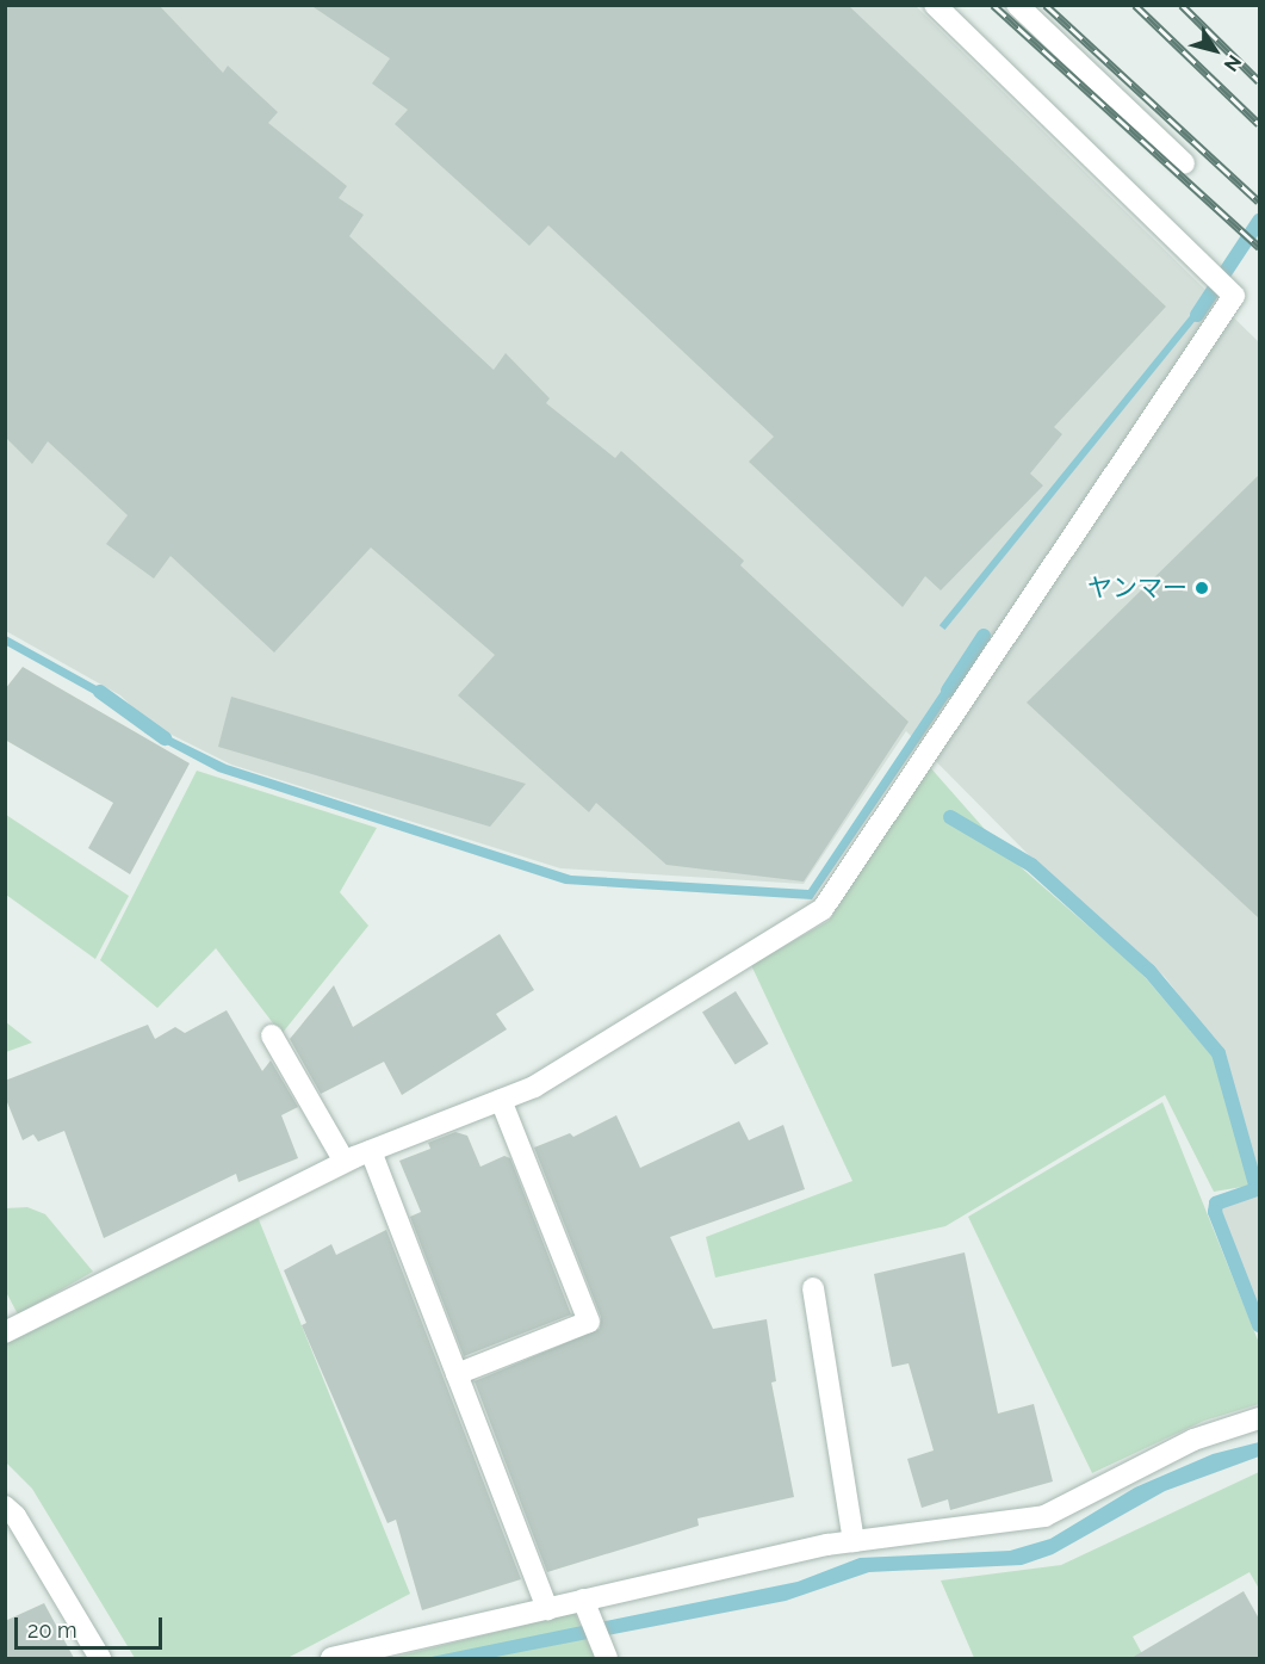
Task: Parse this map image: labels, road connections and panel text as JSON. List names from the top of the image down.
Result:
{
  "places": ["ヤンマー"],
  "scale_bar": "20 m",
  "north": "bottom right"
}
